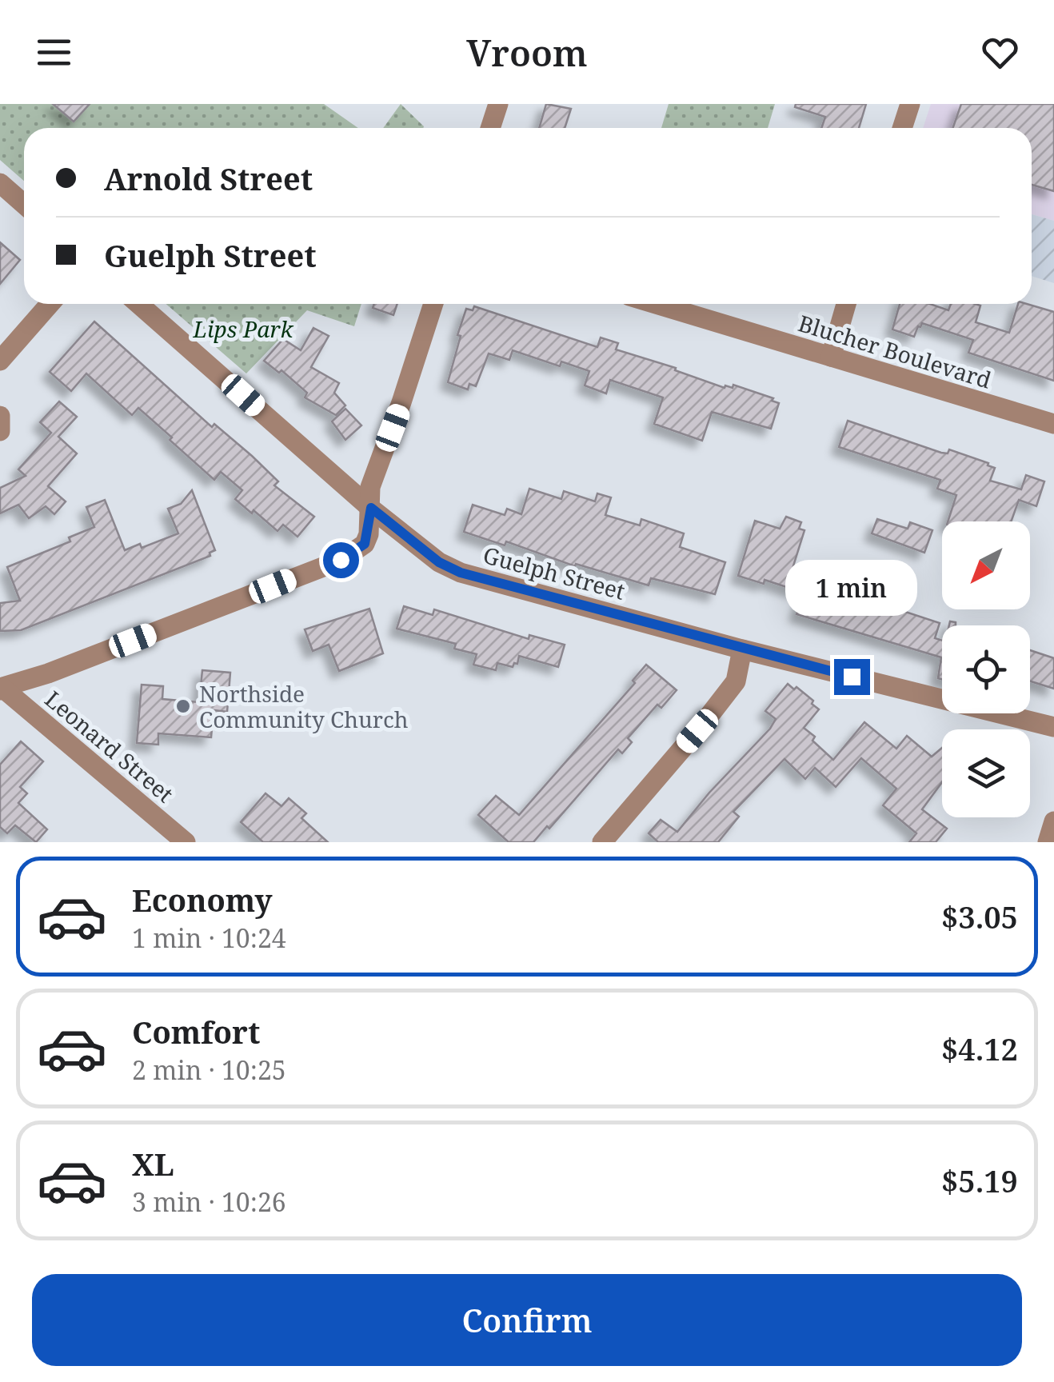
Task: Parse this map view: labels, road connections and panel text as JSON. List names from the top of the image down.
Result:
{
  "streets": {
    "street": ["Blucher Boulevard", "Guelph Street", "Leonard Street"]
  },
  "parks": ["Lips Park"],
  "places": ["Northside Community Church"],
  "north": "bottom left",
  "page": {
    "header": "Vroom",
    "banner": ["Arnold Street", "Guelph Street"],
    "bubble": "1 min",
    "list": [
      {
        "name": "Economy",
        "note": "1 min · 10:24",
        "value": "$3.05"
      },
      {
        "name": "Comfort",
        "note": "2 min · 10:25",
        "value": "$4.12"
      },
      {
        "name": "XL",
        "note": "3 min · 10:26",
        "value": "$5.19"
      }
    ],
    "buttons": "Confirm"
  }
}
